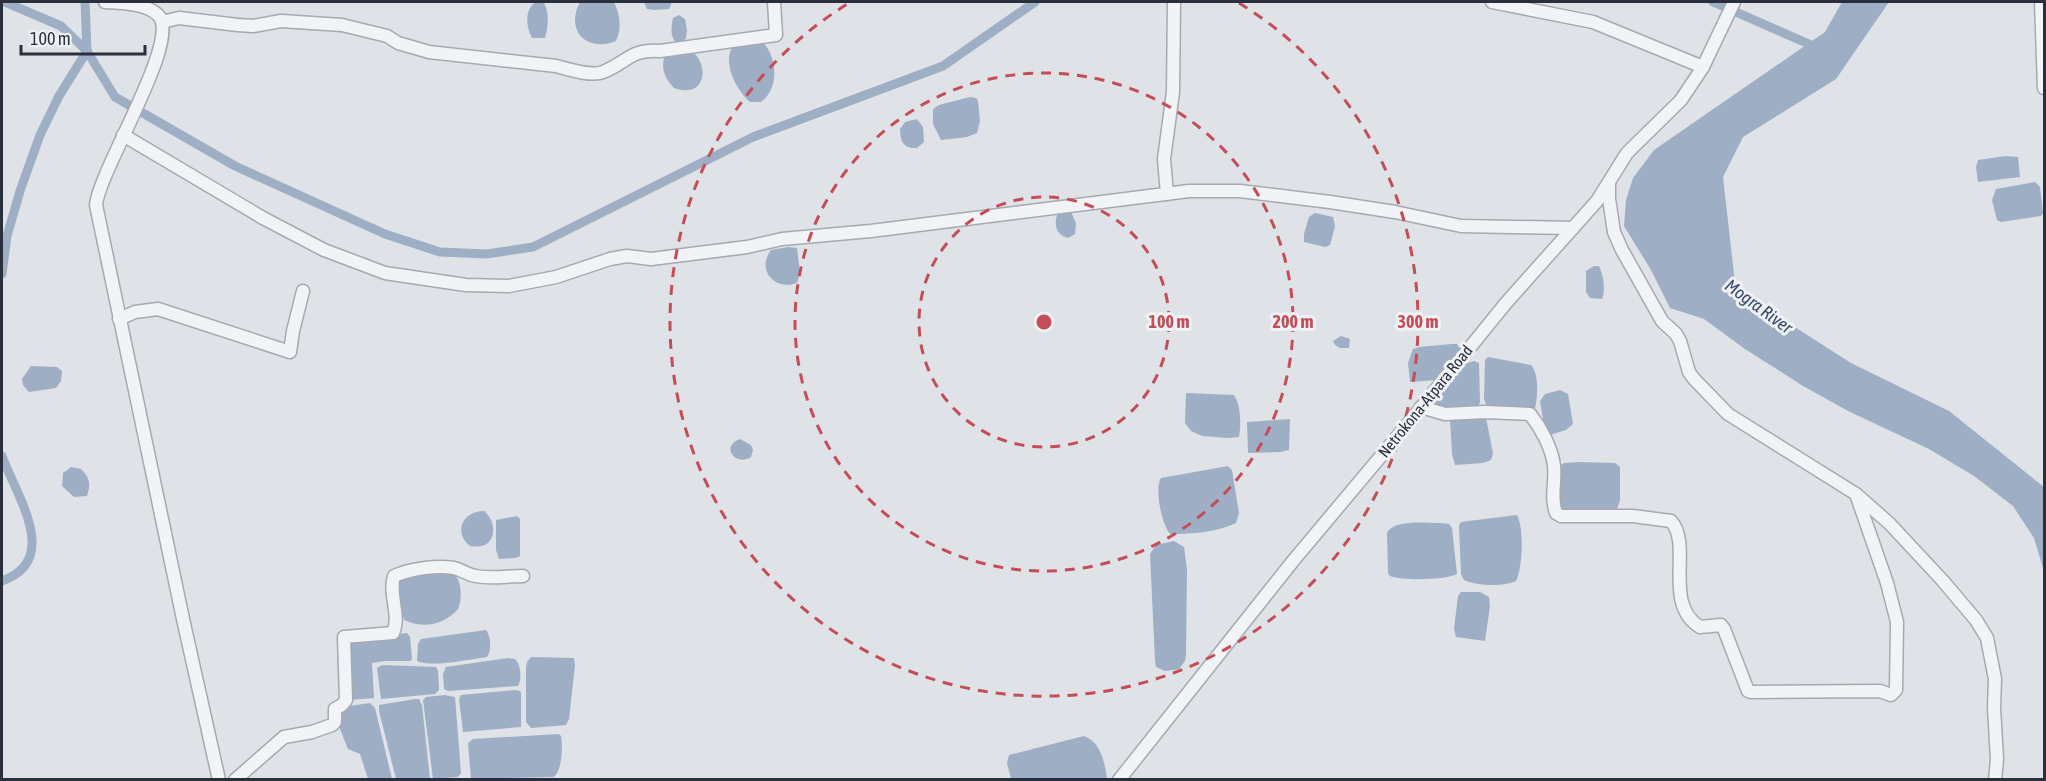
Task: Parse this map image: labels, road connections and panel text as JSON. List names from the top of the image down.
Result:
{
  "streets": {
    "street": ["Netrokona-Atpara Road"]
  },
  "water": ["Mogra River"],
  "scale_bar": "100 m",
  "rings": ["100 m", "200 m", "300 m"]
}
